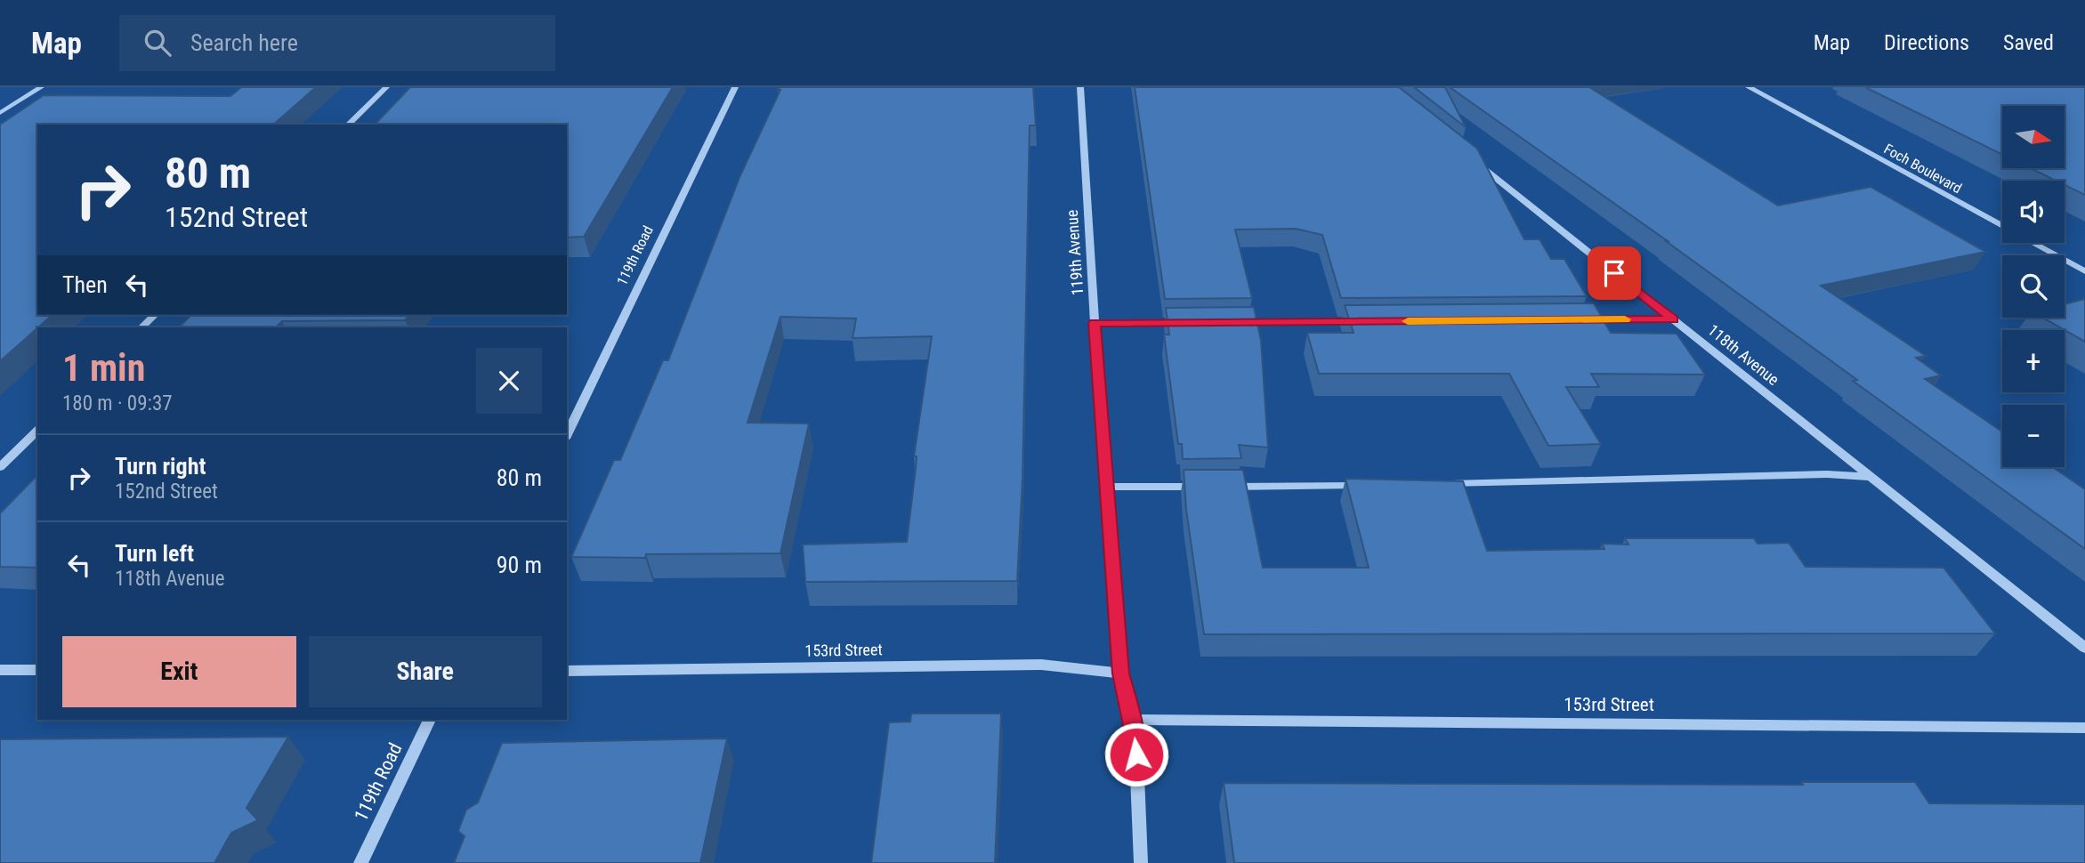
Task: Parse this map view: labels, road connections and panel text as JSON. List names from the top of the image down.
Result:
{
  "streets": {
    "street": [
      "Foch Boulevard",
      "119th Avenue",
      "119th Road",
      "118th Avenue",
      "153rd Street"
    ]
  },
  "crossings": [
    ["119th Avenue", "153rd Street"]
  ],
  "north": "right",
  "page": {
    "header": "Map",
    "search": "Search here",
    "nav": ["Map", "Directions", "Saved"],
    "map_buttons": ["+", "−"],
    "turn": ["80 m", "152nd Street"],
    "then": "Then",
    "heading": ["1 min", "180 m · 09:37"],
    "list": [
      {
        "name": "Turn right",
        "note": "152nd Street",
        "value": "80 m"
      },
      {
        "name": "Turn left",
        "note": "118th Avenue",
        "value": "90 m"
      }
    ],
    "buttons": ["Exit", "Share"]
  }
}
